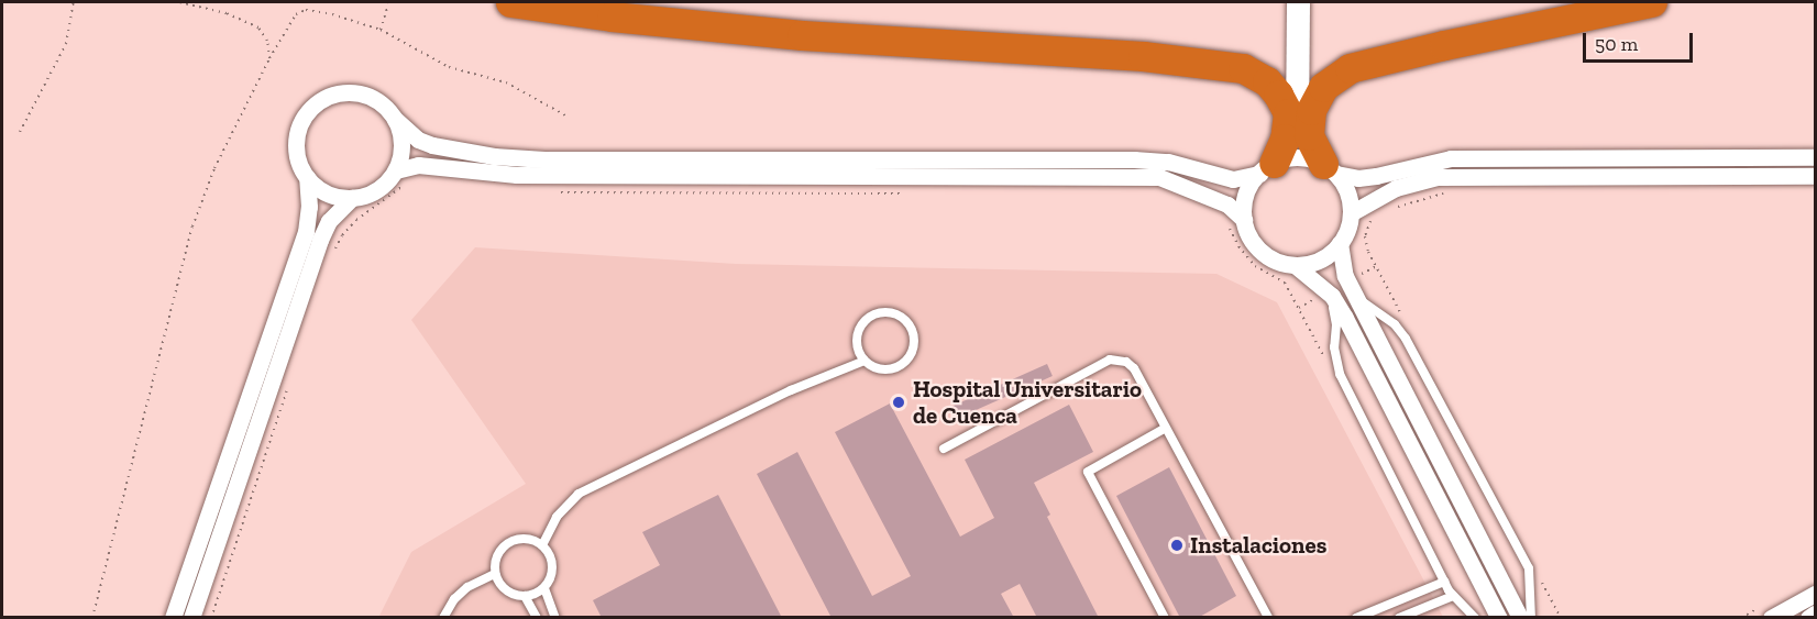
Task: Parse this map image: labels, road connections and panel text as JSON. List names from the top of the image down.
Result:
{
  "places": ["Hospital Universitario de Cuenca", "Instalaciones"],
  "scale_bar": "50 m"
}
